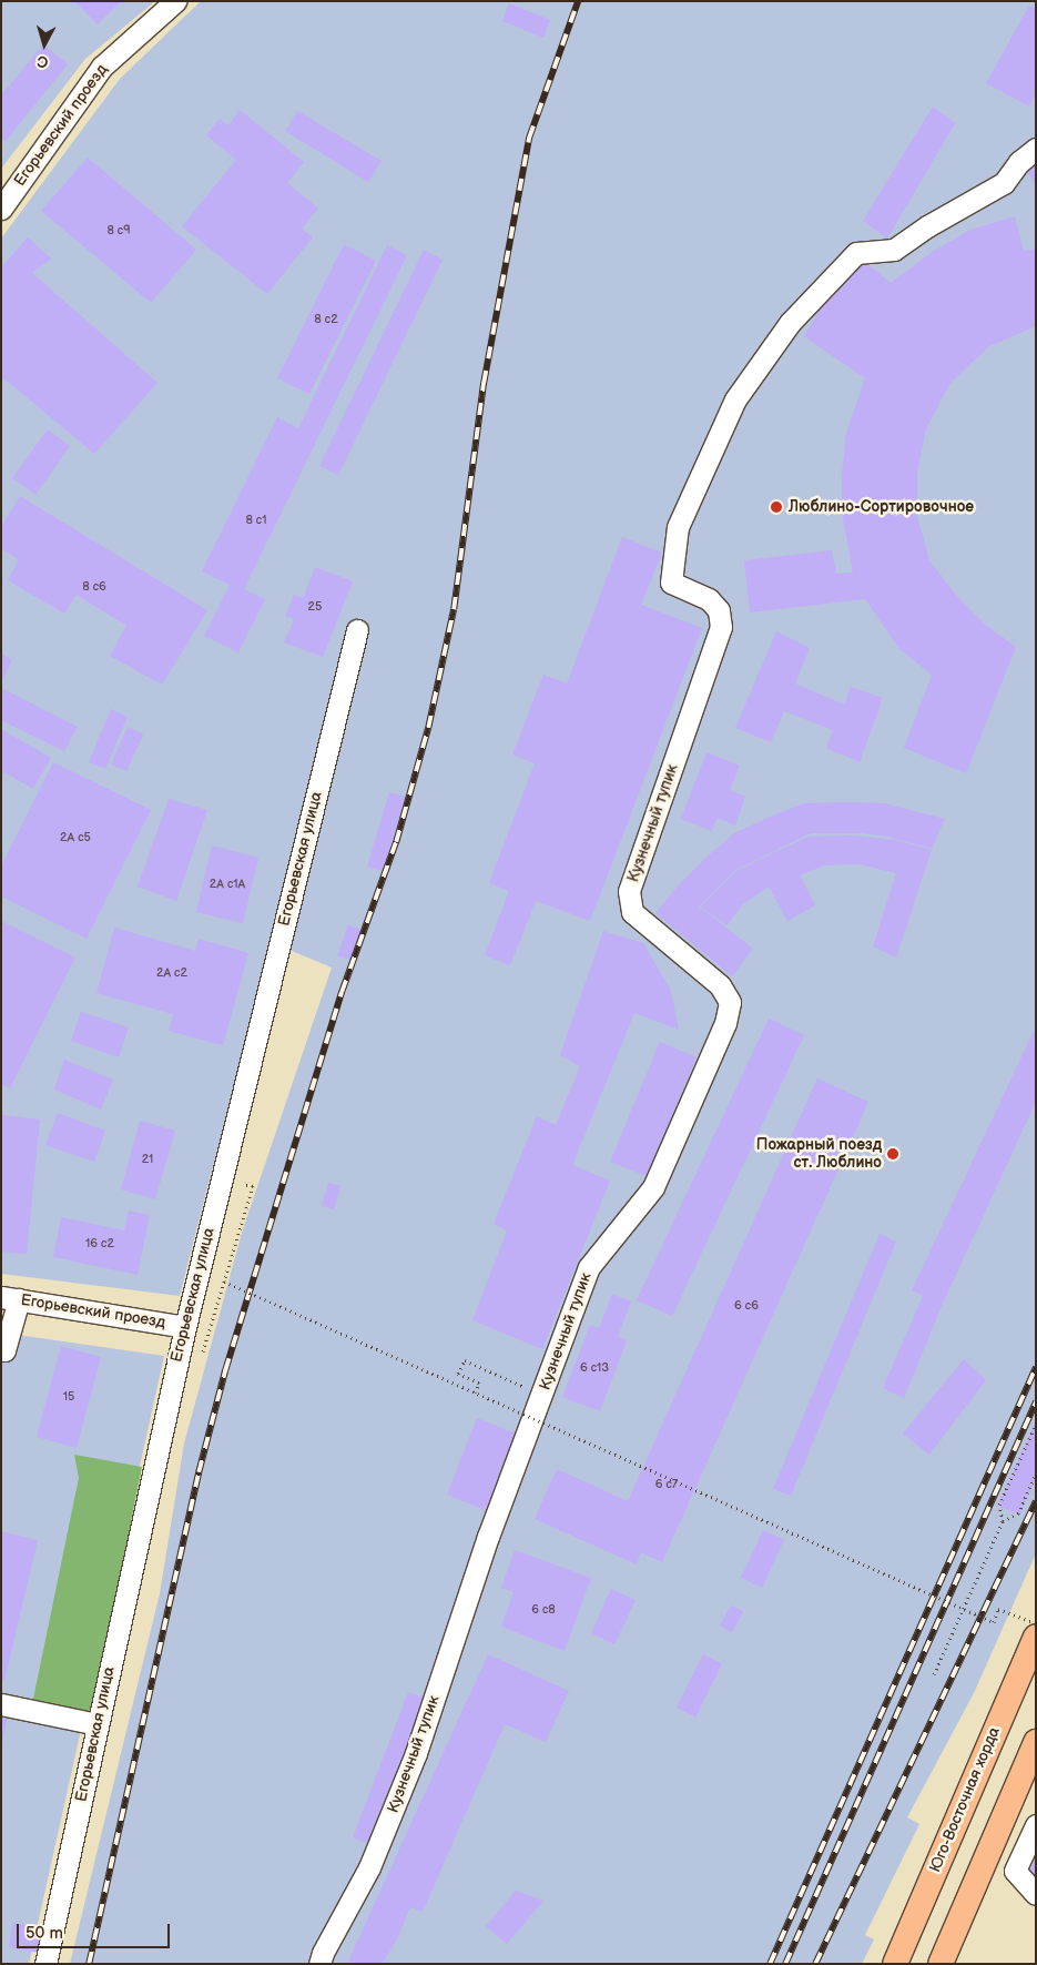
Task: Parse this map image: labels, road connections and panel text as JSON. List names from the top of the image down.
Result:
{
  "streets": {
    "main road": ["Юго-Восточная хорда"],
    "street": ["Егорьевский проезд", "Кузнечный тупик", "Егорьевская улица"]
  },
  "crossings": [
    ["Егорьевский проезд", "Егорьевская улица"]
  ],
  "places": ["Люблино-Сортировочное", "Пожарный поезд ст. Люблино"],
  "house_numbers": [
    "8 с9",
    "8 с2",
    "8 с1",
    "8 с6",
    "25",
    "2А с5",
    "2А с1А",
    "2А с2",
    "21",
    "16 с2",
    "6 с6",
    "6 с13",
    "15",
    "6 с7",
    "6 с8"
  ],
  "scale_bar": "50 m",
  "north": "bottom"
}
